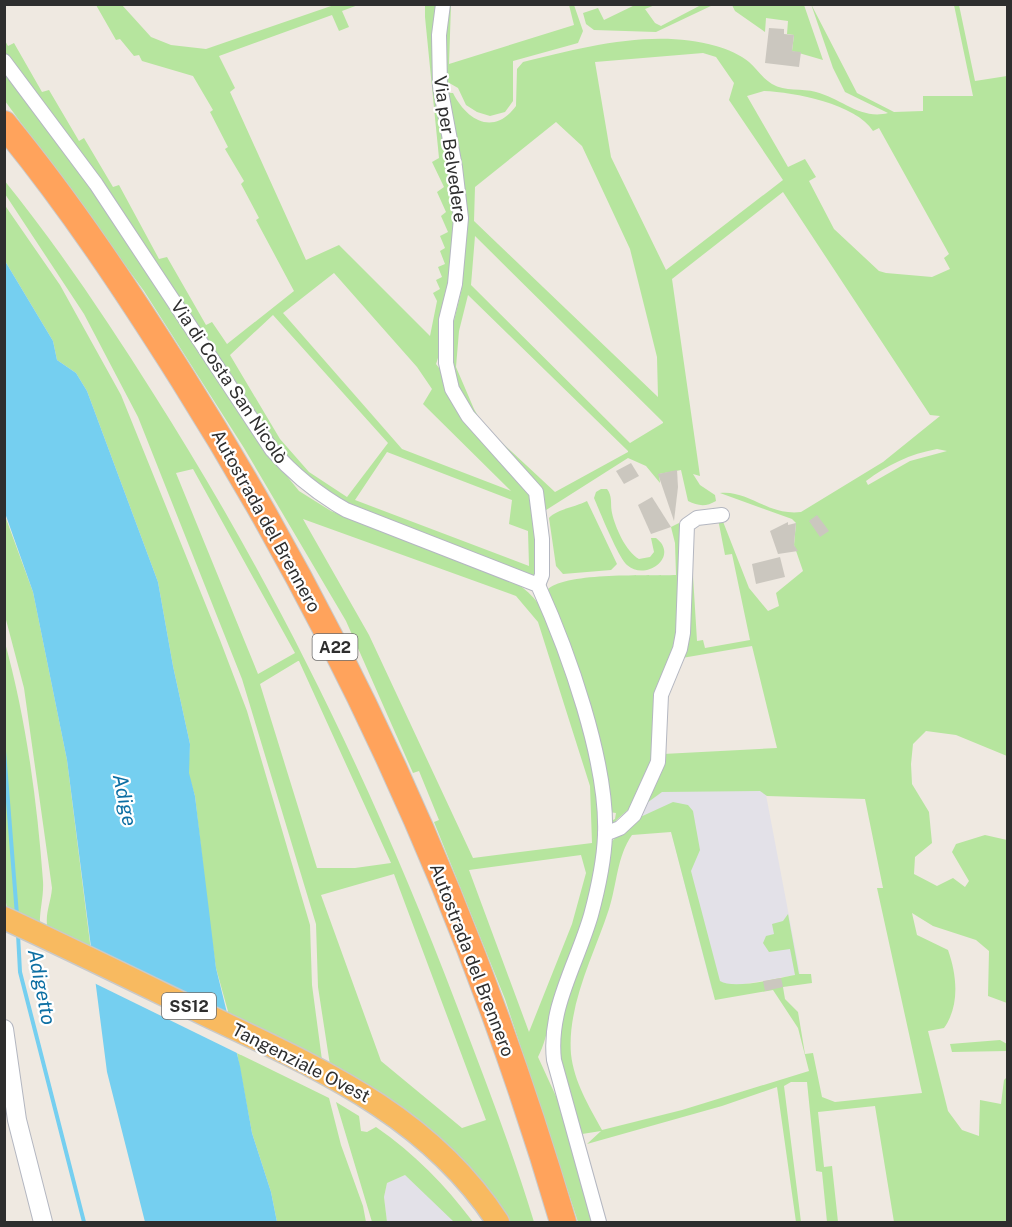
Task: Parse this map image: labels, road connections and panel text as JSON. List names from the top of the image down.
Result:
{
  "streets": {
    "highway": [
      "Autostrada del Brennero",
      "A22",
      "SS12",
      "Tangenziale Ovest"
    ],
    "street": ["Via per Belvedere", "Via di Costa San Nicolò"]
  },
  "crossings": [
    ["Via per Belvedere", "Via di Costa San Nicolò"]
  ],
  "water": ["Adige", "Adigetto"]
}
